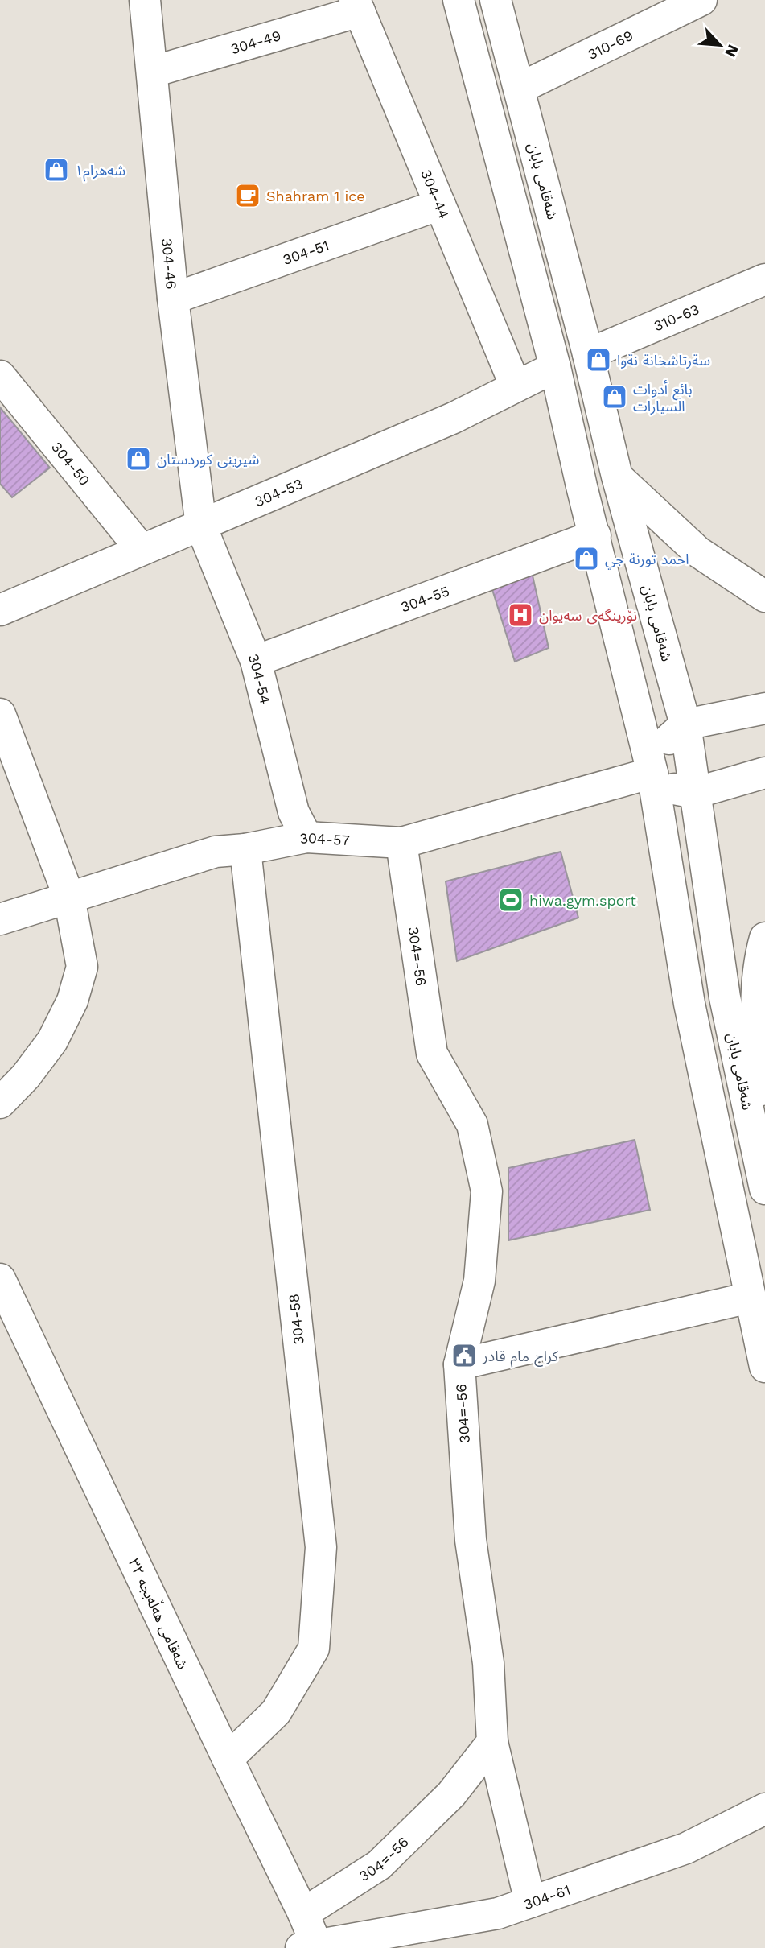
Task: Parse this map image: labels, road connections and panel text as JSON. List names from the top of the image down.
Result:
{
  "streets": {
    "street": [
      "304-49",
      "310-69",
      "شەقامی بابان",
      "304-44",
      "304-51",
      "304-46",
      "310-63",
      "304-50",
      "304-53",
      "304-55",
      "304-54",
      "304-57",
      "304=-56",
      "304-58",
      "شەقامی هەڵەبجە ٣٢",
      "304-61"
    ]
  },
  "crossings": [
    ["304-49", "304-44"],
    ["304-49", "304-46"],
    ["310-69", "شەقامی بابان"],
    ["شەقامی بابان", "310-63"],
    ["304-44", "304-51"],
    ["304-44", "304-53"],
    ["304-51", "304-46"],
    ["304-46", "304-53"],
    ["304-46", "304-54"],
    ["304-50", "304-53"],
    ["304-53", "304-54"],
    ["304-55", "304-54"],
    ["304-54", "304-57"],
    ["304-57", "304=-56"],
    ["304-57", "304-58"],
    ["304=-56", "شەقامی هەڵەبجە ٣٢"],
    ["304-58", "شەقامی هەڵەبجە ٣٢"],
    ["شەقامی هەڵەبجە ٣٢", "304-61"]
  ],
  "places": {
    "shop": [
      "شەهرام١",
      "سةرتاشخانة نةوا",
      "بائع أدوات السيارات",
      "شیرینی کوردستان",
      "احمد تورنة جي"
    ],
    "cafe": ["Shahram 1 ice"],
    "hospital": ["نۆرینگەی سەیوان"],
    "sports": ["hiwa.gym.sport"],
    "public building": ["کراج مام قادر"]
  },
  "north": "bottom right"
}
